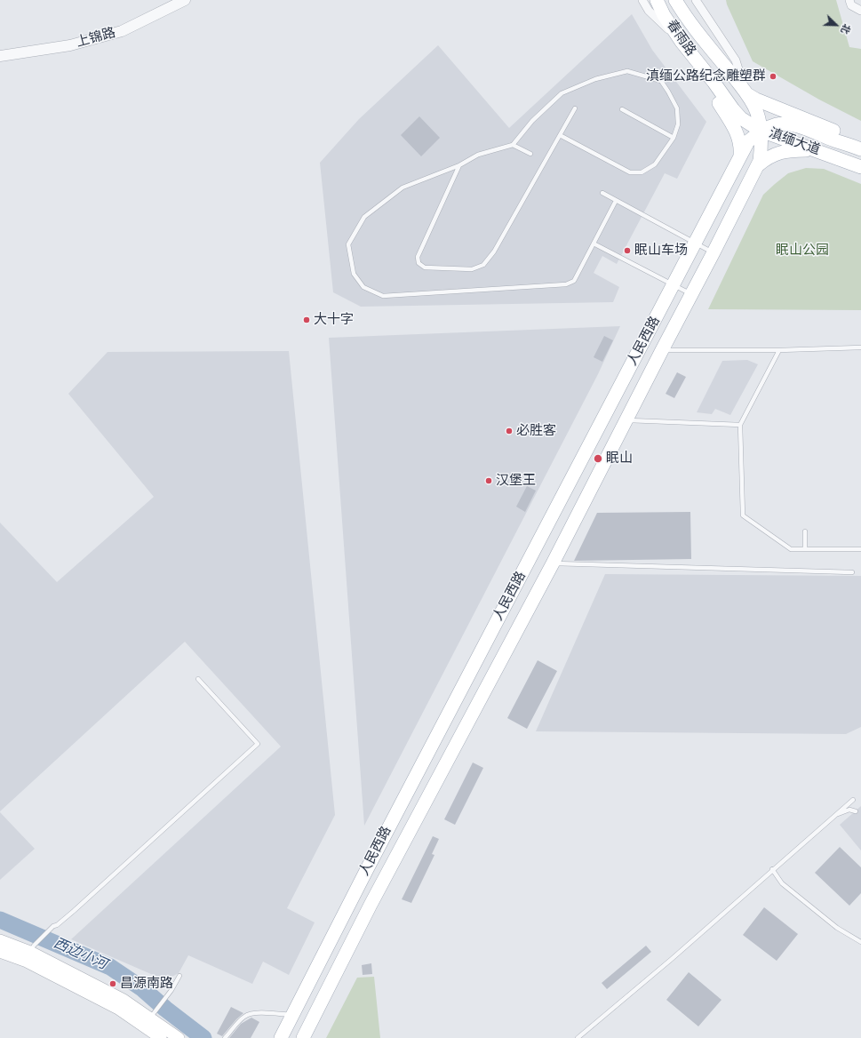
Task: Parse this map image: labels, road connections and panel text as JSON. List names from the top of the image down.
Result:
{
  "streets": {
    "main road": ["春雨路", "滇缅大道", "人民西路"],
    "street": ["上锦路"]
  },
  "crossings": [
    ["春雨路", "滇缅大道"],
    ["滇缅大道", "人民西路"]
  ],
  "water": ["西边小河"],
  "parks": ["眠山公园"],
  "places": [
    "滇缅公路纪念雕塑群",
    "眠山车场",
    "大十字",
    "必胜客",
    "眠山",
    "汉堡王",
    "昌源南路"
  ],
  "north": "bottom right"
}
